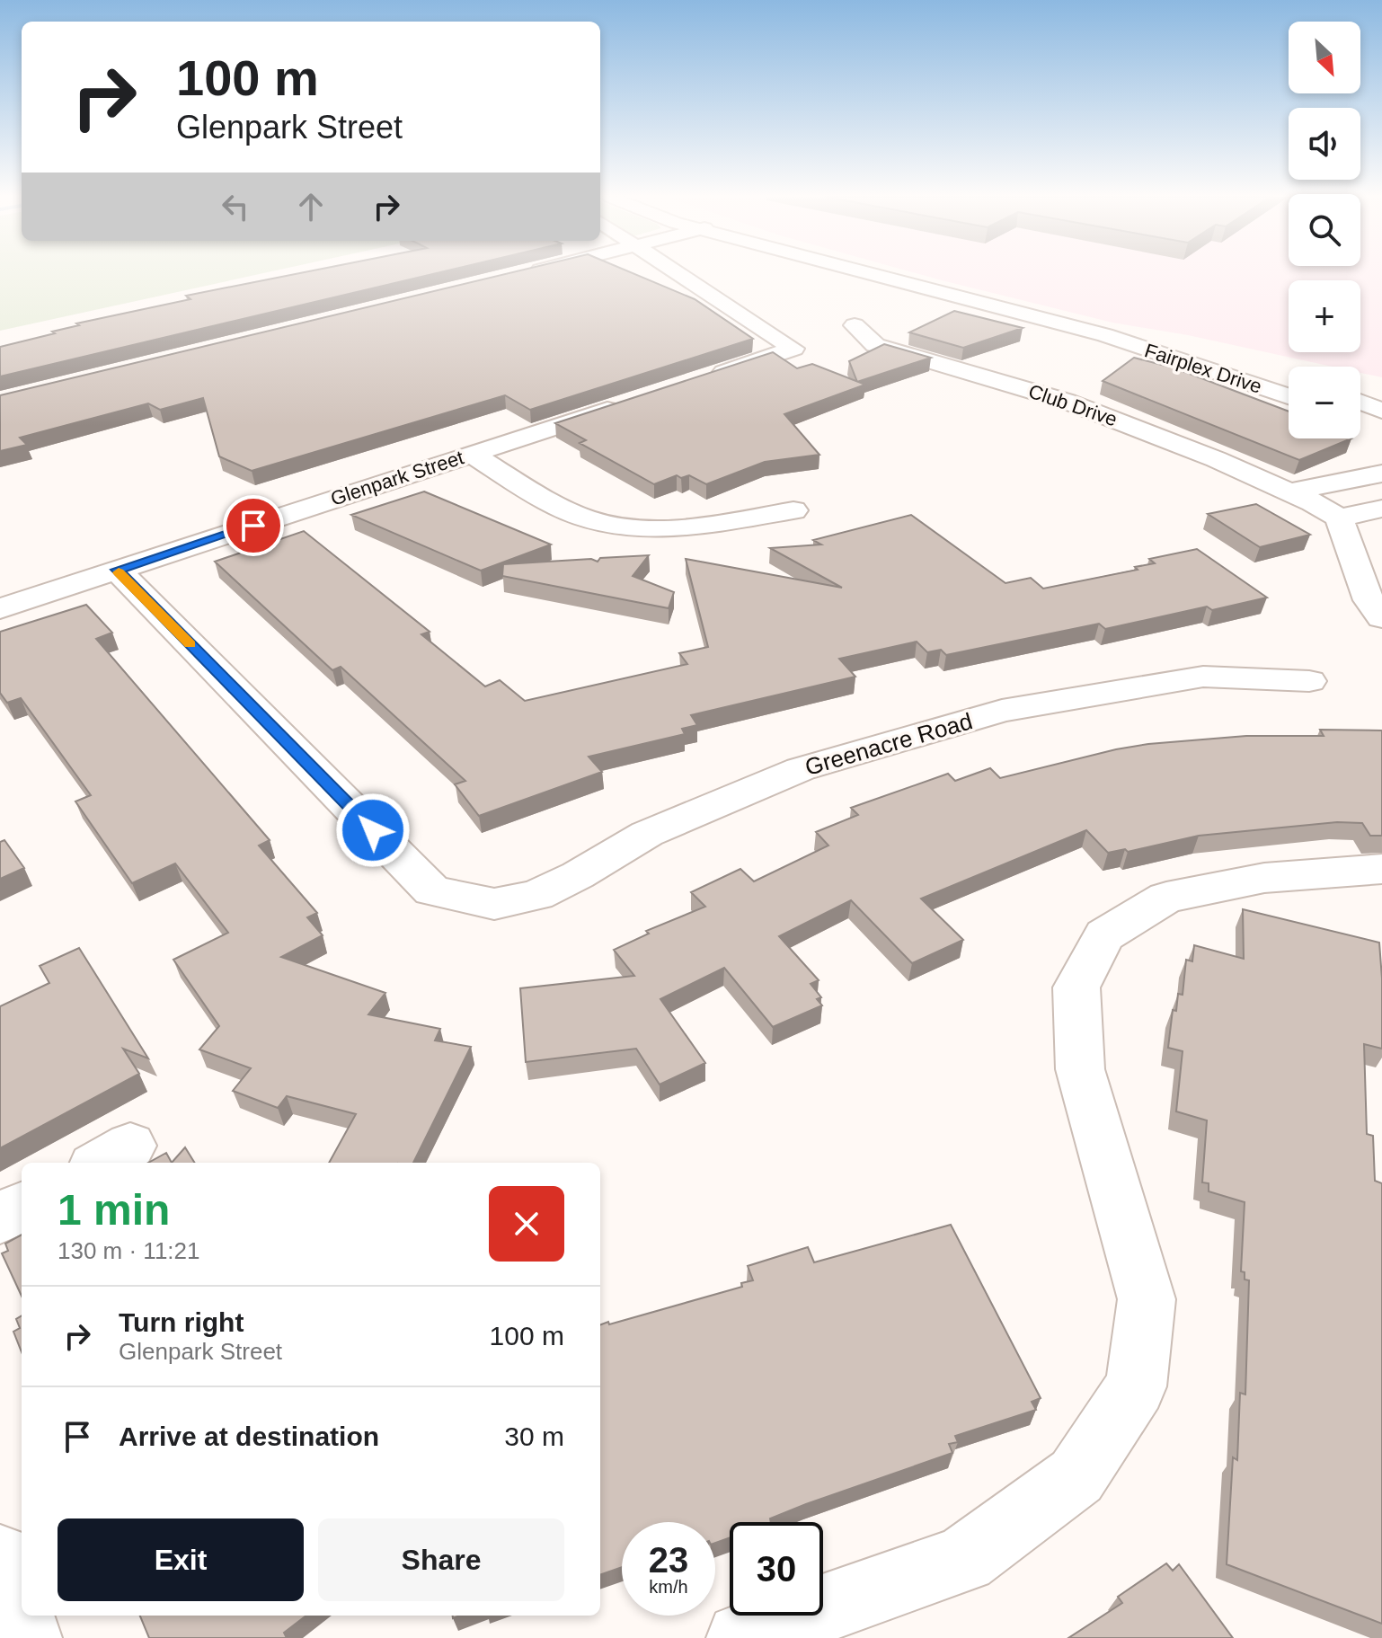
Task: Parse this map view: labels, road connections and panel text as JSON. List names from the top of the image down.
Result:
{
  "streets": {
    "street": [
      "Fairplex Drive",
      "Club Drive",
      "Glenpark Street",
      "Greenacre Road"
    ]
  },
  "crossings": [
    ["Glenpark Street", "Greenacre Road"]
  ],
  "north": "bottom right",
  "page": {
    "map_buttons": ["+", "−"],
    "turn": ["100 m", "Glenpark Street"],
    "heading": ["1 min", "130 m · 11:21"],
    "list": [
      {
        "name": "Turn right",
        "note": "Glenpark Street",
        "value": "100 m"
      },
      {
        "name": "Arrive at destination",
        "value": "30 m"
      }
    ],
    "buttons": ["Exit", "Share"],
    "speed": "23 km/h",
    "limit": "30"
  }
}
